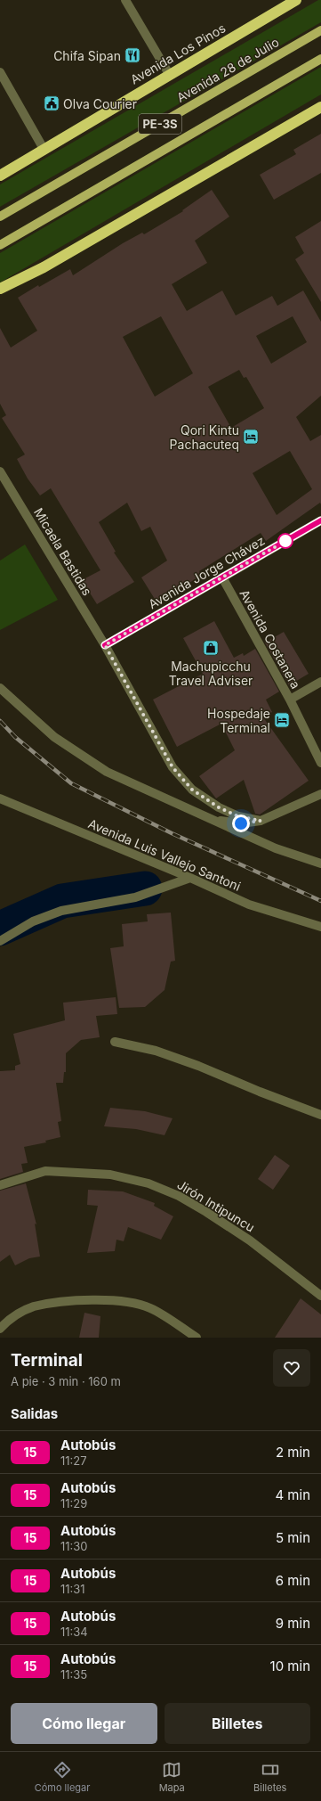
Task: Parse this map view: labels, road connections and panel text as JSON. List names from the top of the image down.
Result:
{
  "streets": {
    "highway": ["Avenida Los Pinos"],
    "main road": ["Avenida 28 de Julio", "PE-3S"],
    "street": [
      "Micaela Bastidas",
      "Avenida Jorge Chávez",
      "Avenida Costanera",
      "Avenida Luis Vallejo Santoni",
      "Jirón Intipuncu"
    ]
  },
  "crossings": [
    ["Micaela Bastidas", "Avenida Jorge Chávez"],
    ["Avenida Jorge Chávez", "Avenida Costanera"]
  ],
  "places": {
    "restaurant": ["Chifa Sipan"],
    "public building": ["Olva Courier"],
    "hotel": ["Qori Kintu Pachacuteq", "Hospedaje Terminal"],
    "shop": ["Machupicchu Travel Adviser"]
  },
  "lines": ["bus line 15"],
  "page": {
    "heading": [
      ["Terminal", "A pie · 3 min · 160 m"],
      "Salidas"
    ],
    "list": [
      {
        "mark": "15",
        "name": "Autobús",
        "note": "11:27",
        "value": "2 min"
      },
      {
        "mark": "15",
        "name": "Autobús",
        "note": "11:29",
        "value": "4 min"
      },
      {
        "mark": "15",
        "name": "Autobús",
        "note": "11:30",
        "value": "5 min"
      },
      {
        "mark": "15",
        "name": "Autobús",
        "note": "11:31",
        "value": "6 min"
      },
      {
        "mark": "15",
        "name": "Autobús",
        "note": "11:34",
        "value": "9 min"
      },
      {
        "mark": "15",
        "name": "Autobús",
        "note": "11:35",
        "value": "10 min"
      }
    ],
    "buttons": ["Cómo llegar", "Billetes"],
    "tabs": ["Cómo llegar", "Mapa", "Billetes"]
  }
}
